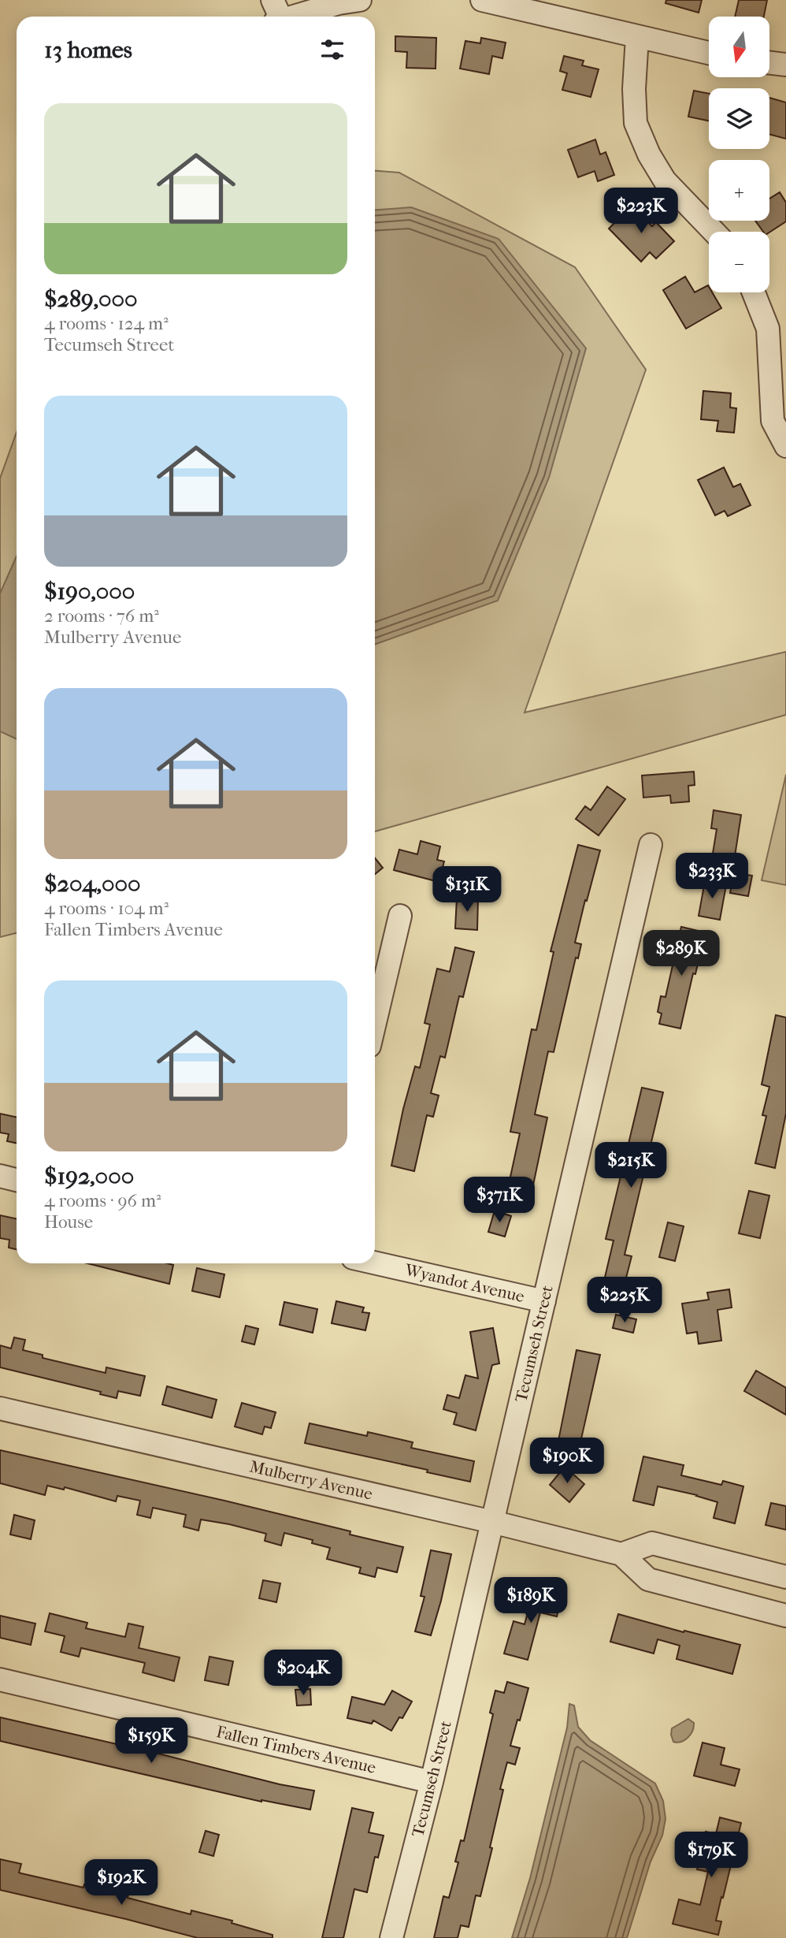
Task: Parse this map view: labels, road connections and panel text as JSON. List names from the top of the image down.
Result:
{
  "streets": {
    "street": [
      "Wyandot Avenue",
      "Tecumseh Street",
      "Mulberry Avenue",
      "Fallen Timbers Avenue"
    ]
  },
  "crossings": [
    ["Wyandot Avenue", "Tecumseh Street"],
    ["Tecumseh Street", "Mulberry Avenue"],
    ["Tecumseh Street", "Fallen Timbers Avenue"]
  ],
  "north": "bottom",
  "page": {
    "map_buttons": ["+", "−"],
    "heading": "13 homes",
    "list": [
      {
        "name": "$289,000",
        "note": "4 rooms · 124 m² · Tecumseh Street"
      },
      {
        "name": "$190,000",
        "note": "2 rooms · 76 m² · Mulberry Avenue"
      },
      {
        "name": "$204,000",
        "note": "4 rooms · 104 m² · Fallen Timbers Avenue"
      },
      {
        "name": "$192,000",
        "note": "4 rooms · 96 m² · House"
      }
    ],
    "price": [
      "$223K",
      "$233K",
      "$131K",
      "$289K",
      "$215K",
      "$371K",
      "$225K",
      "$190K",
      "$189K",
      "$204K",
      "$159K",
      "$179K",
      "$192K"
    ]
  }
}
